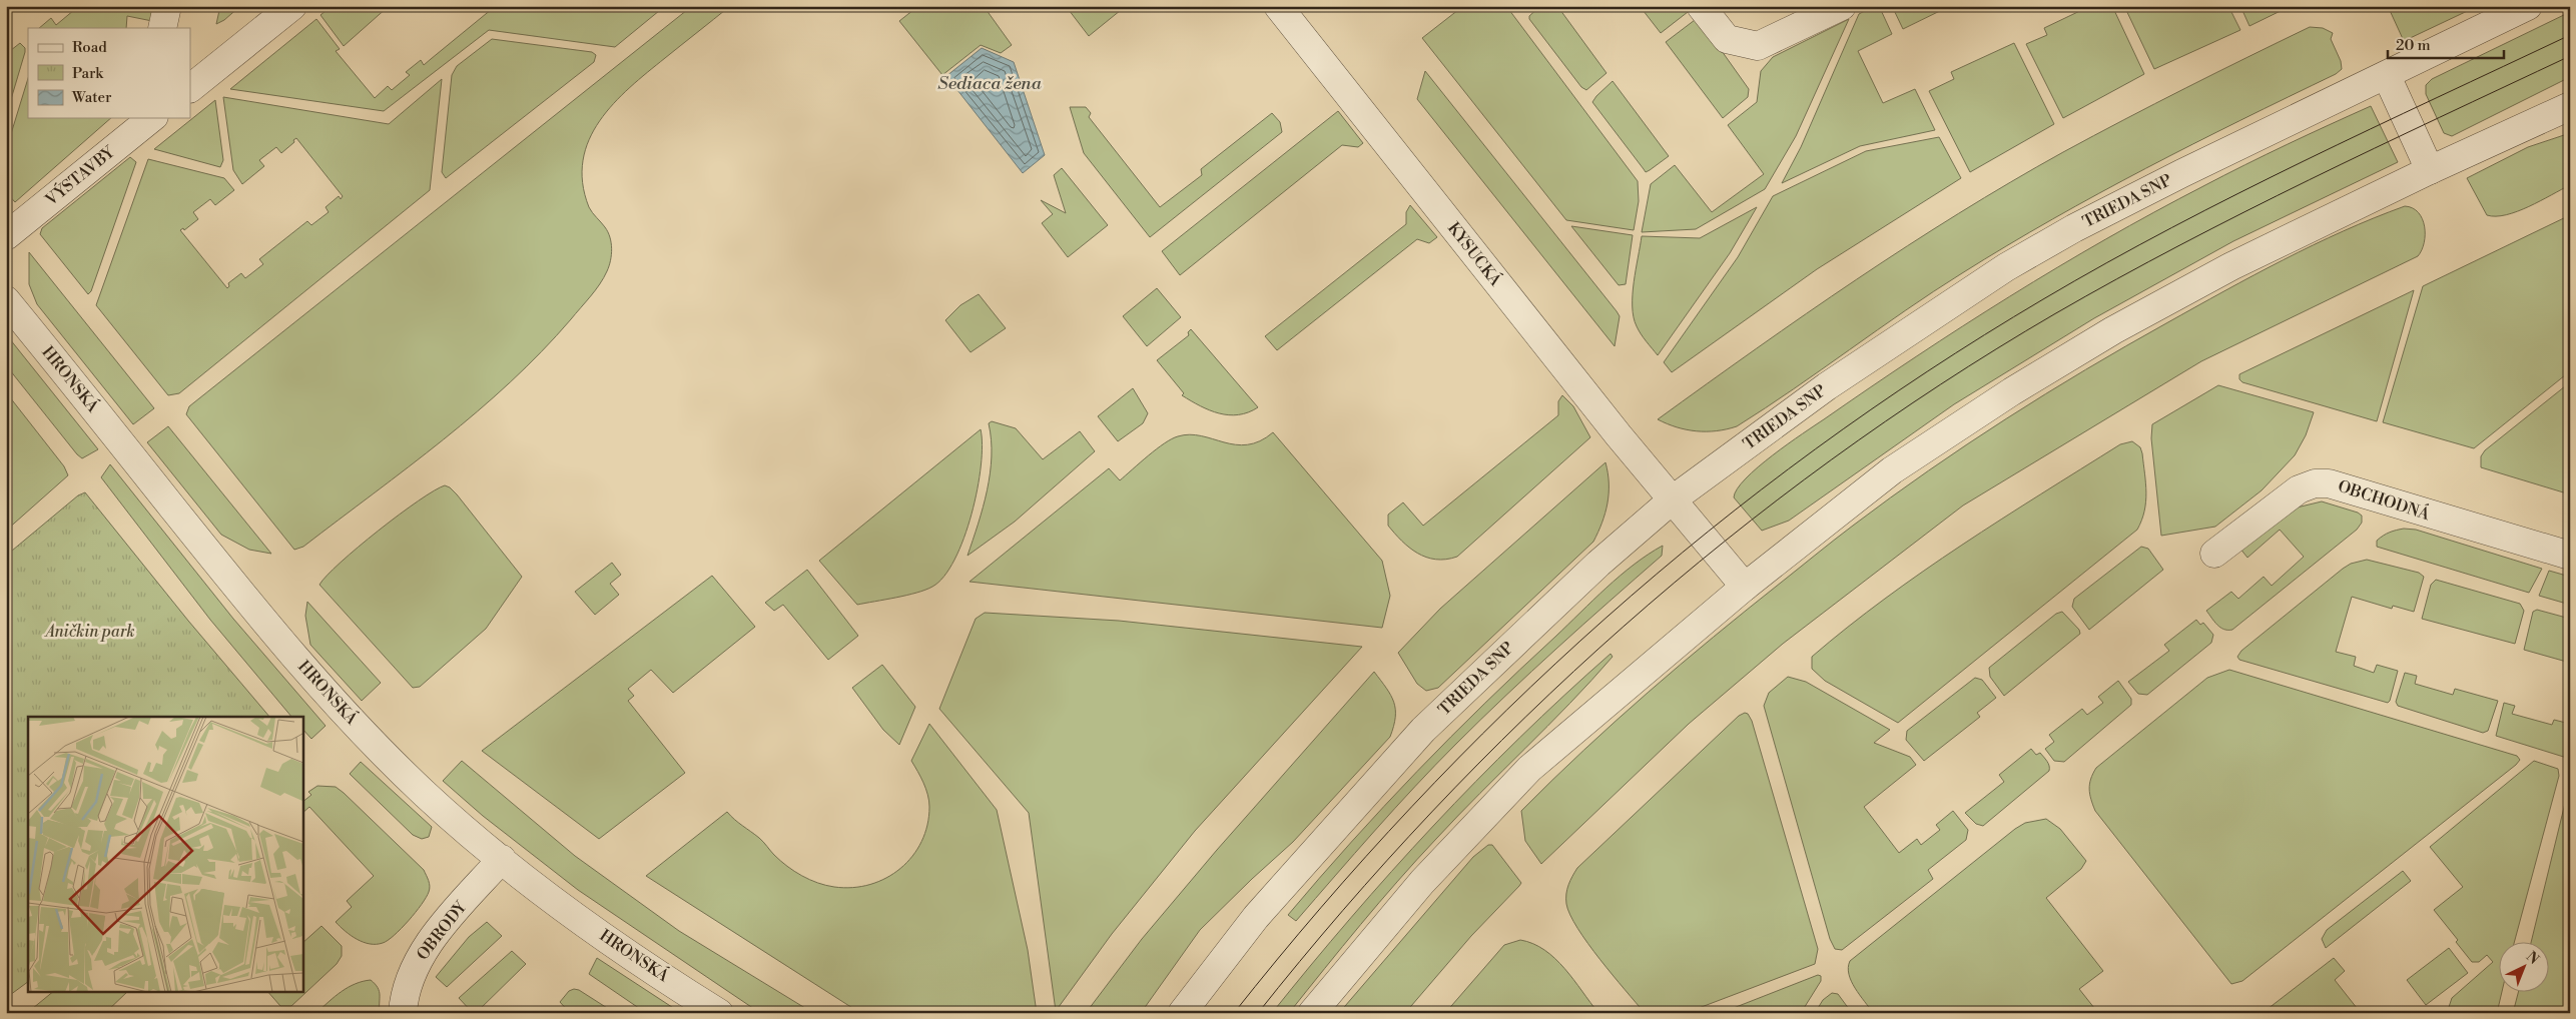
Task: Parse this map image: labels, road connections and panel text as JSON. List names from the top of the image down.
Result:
{
  "streets": {
    "street": [
      "VÝSTAVBY",
      "TRIEDA SNP",
      "KYSUCKÁ",
      "HRONSKÁ",
      "OBCHODNÁ",
      "OBRODY"
    ]
  },
  "crossings": [
    ["TRIEDA SNP", "KYSUCKÁ"],
    ["HRONSKÁ", "OBRODY"]
  ],
  "water": ["Sediaca žena"],
  "parks": ["Aničkin park"],
  "legend": ["Road", "Park", "Water"],
  "scale_bar": "20 m",
  "north": "top right"
}
